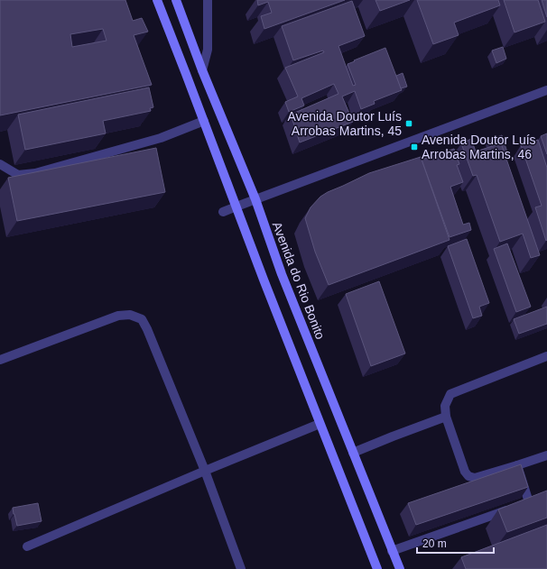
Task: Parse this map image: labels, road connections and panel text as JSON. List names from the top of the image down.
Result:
{
  "streets": {
    "main road": ["Avenida do Rio Bonito"]
  },
  "places": {
    "transit": ["Avenida Doutor Luís Arrobas Martins, 45", "Avenida Doutor Luís Arrobas Martins, 46"]
  },
  "scale_bar": "20 m"
}
